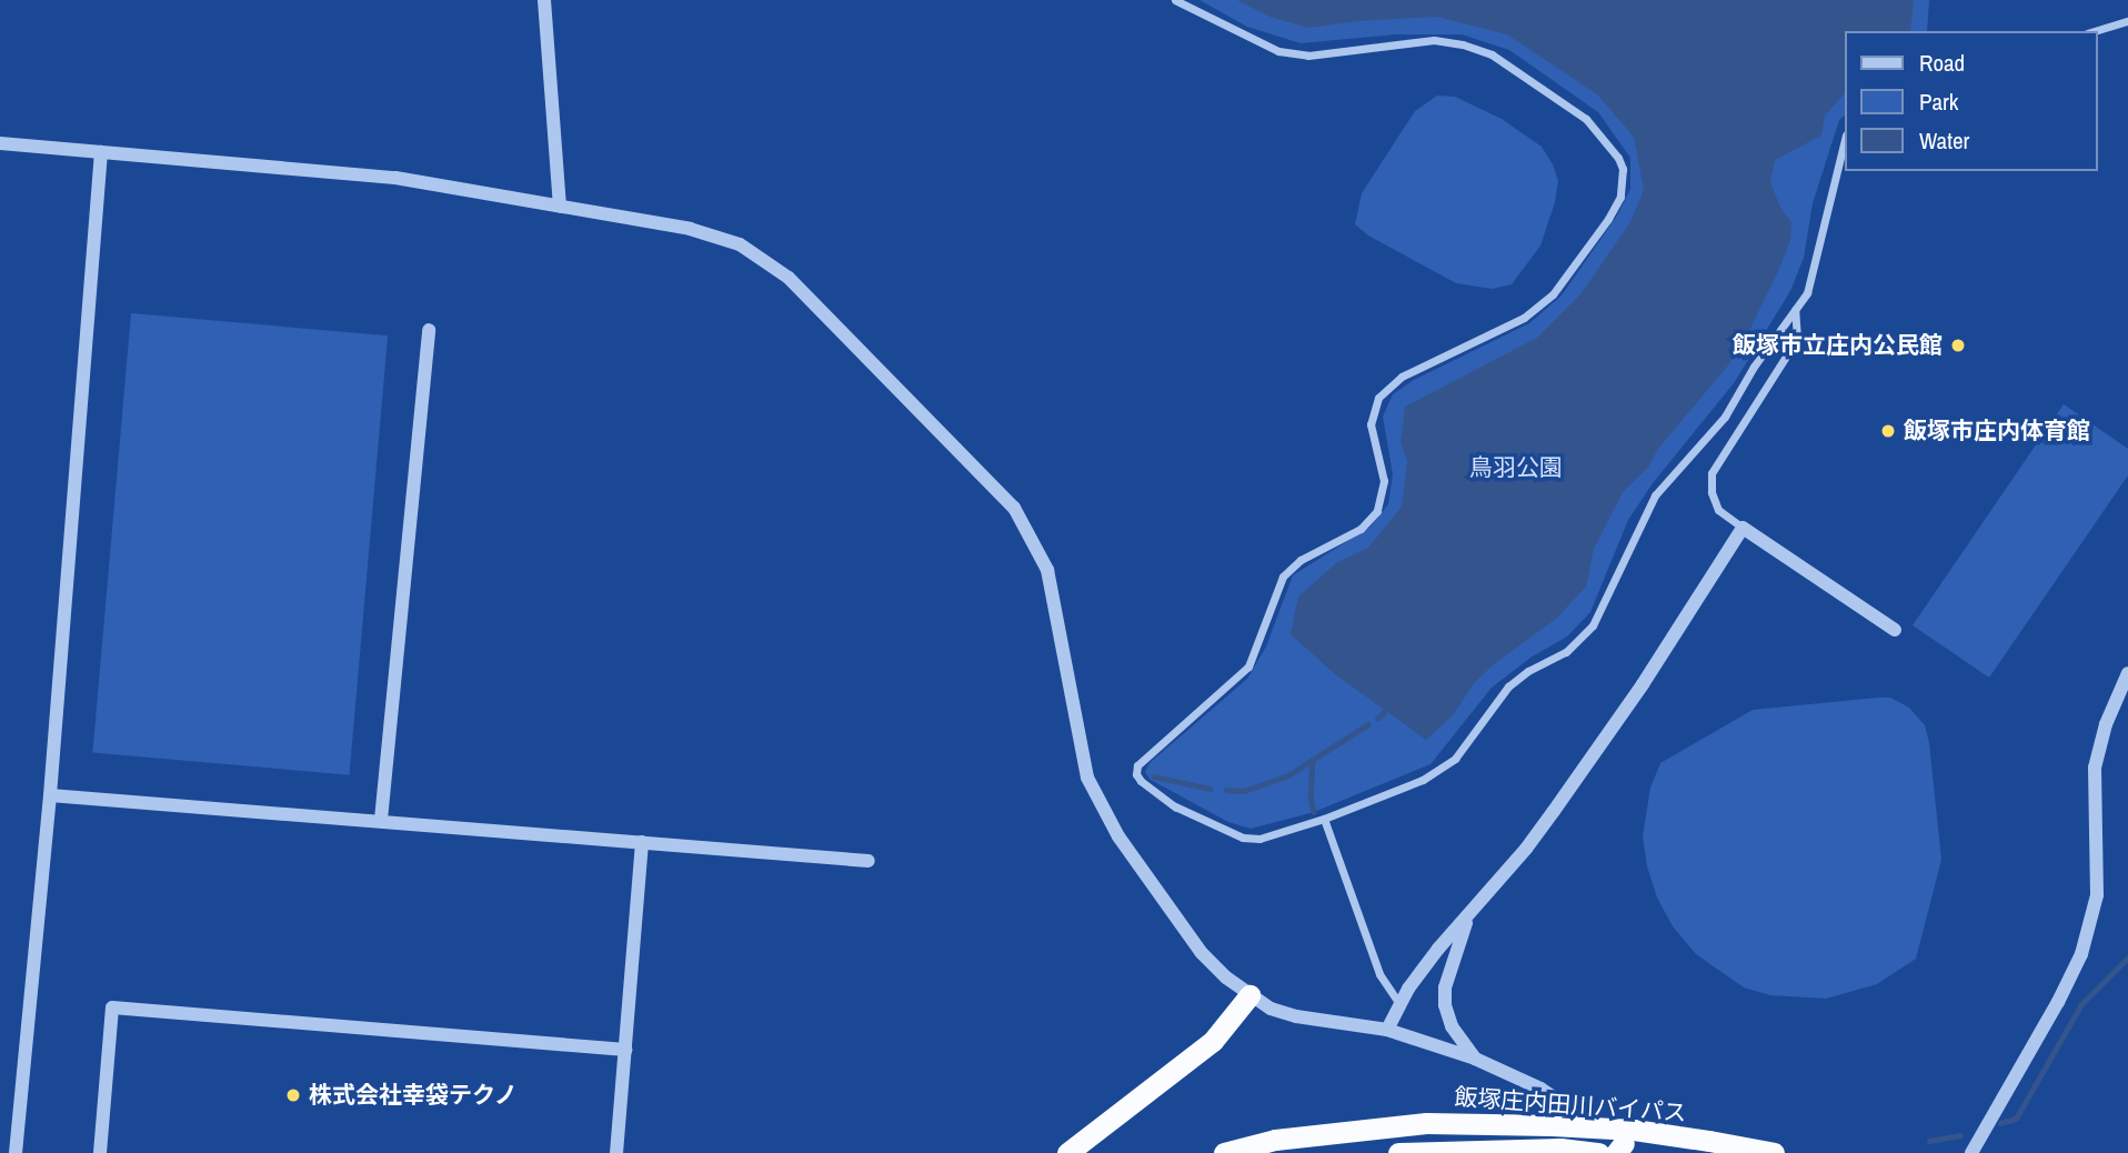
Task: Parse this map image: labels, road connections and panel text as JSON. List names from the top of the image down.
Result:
{
  "streets": {
    "highway": ["飯塚庄内田川バイパス"]
  },
  "parks": ["鳥羽公園"],
  "places": ["飯塚市立庄内公民館", "飯塚市庄内体育館", "株式会社幸袋テクノ"],
  "legend": ["Road", "Park", "Water"]
}
